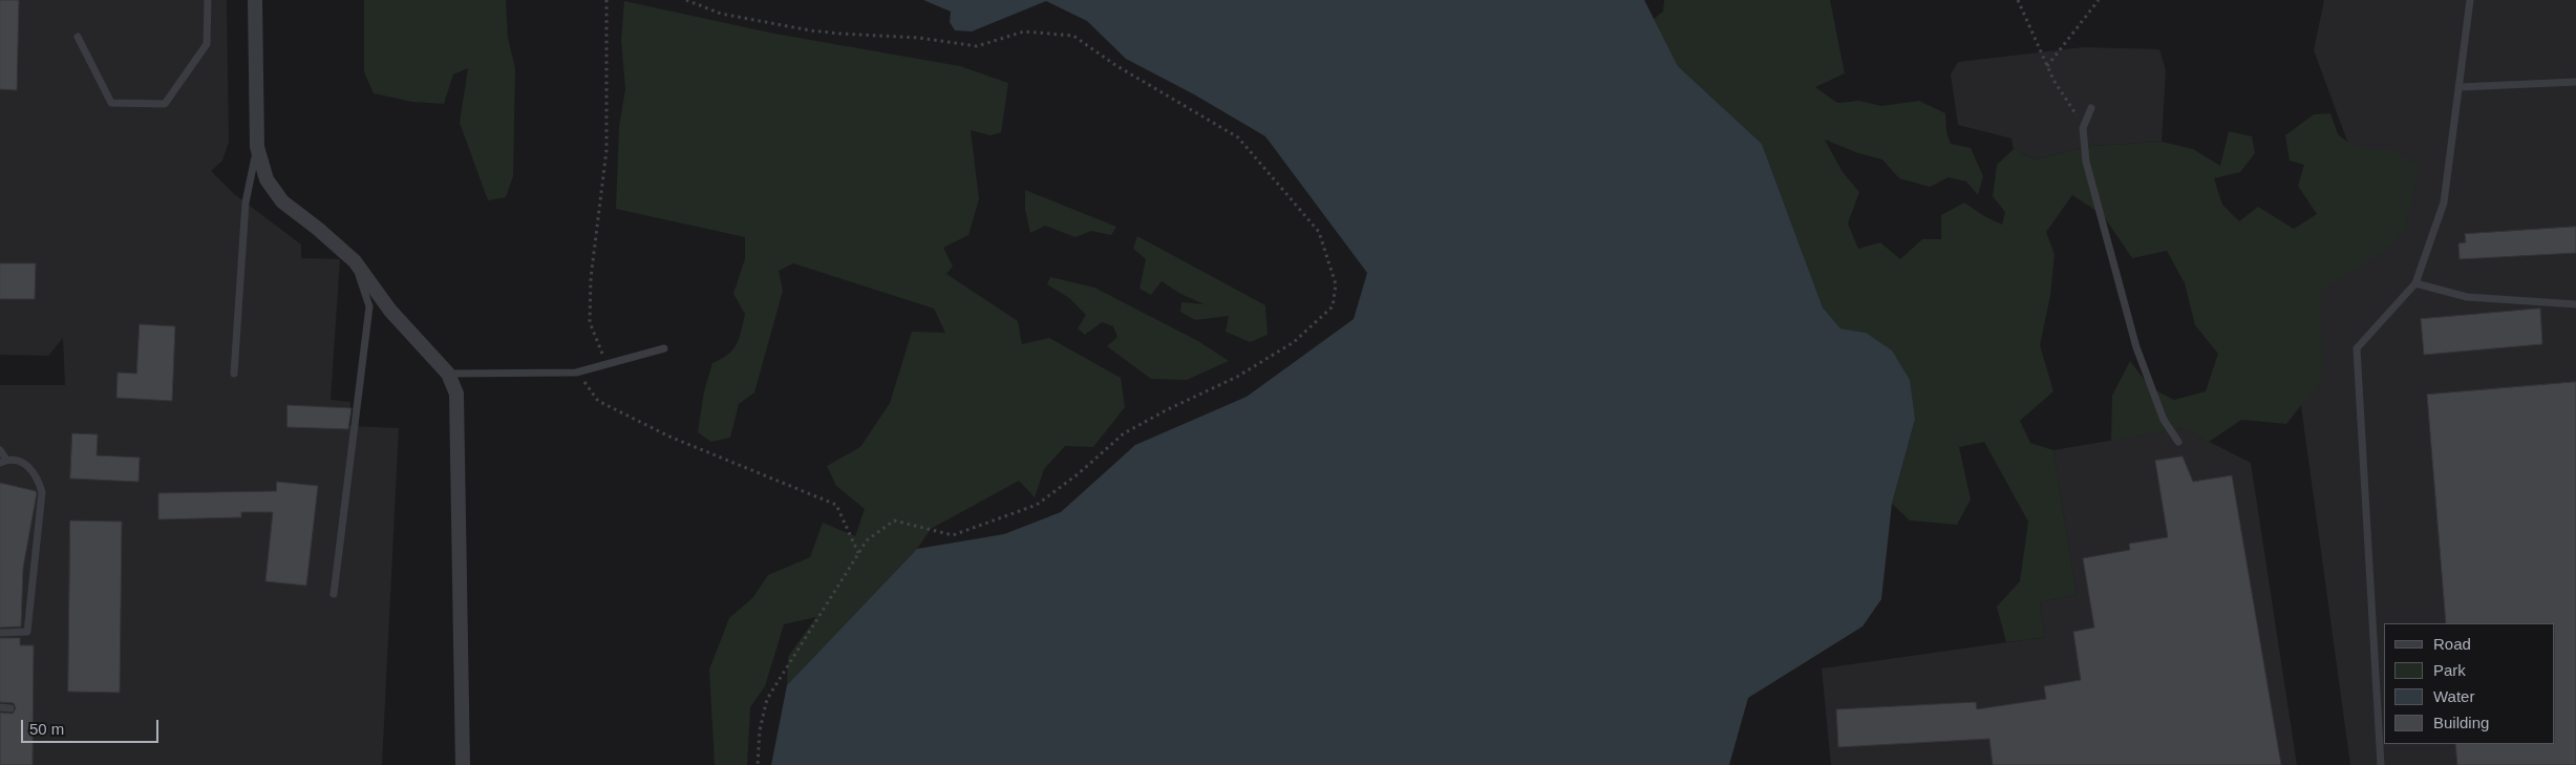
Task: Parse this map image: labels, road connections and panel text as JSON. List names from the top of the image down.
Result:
{
  "legend": [
    "Road",
    "Park",
    "Water",
    "Building"
  ],
  "scale_bar": "50 m"
}
